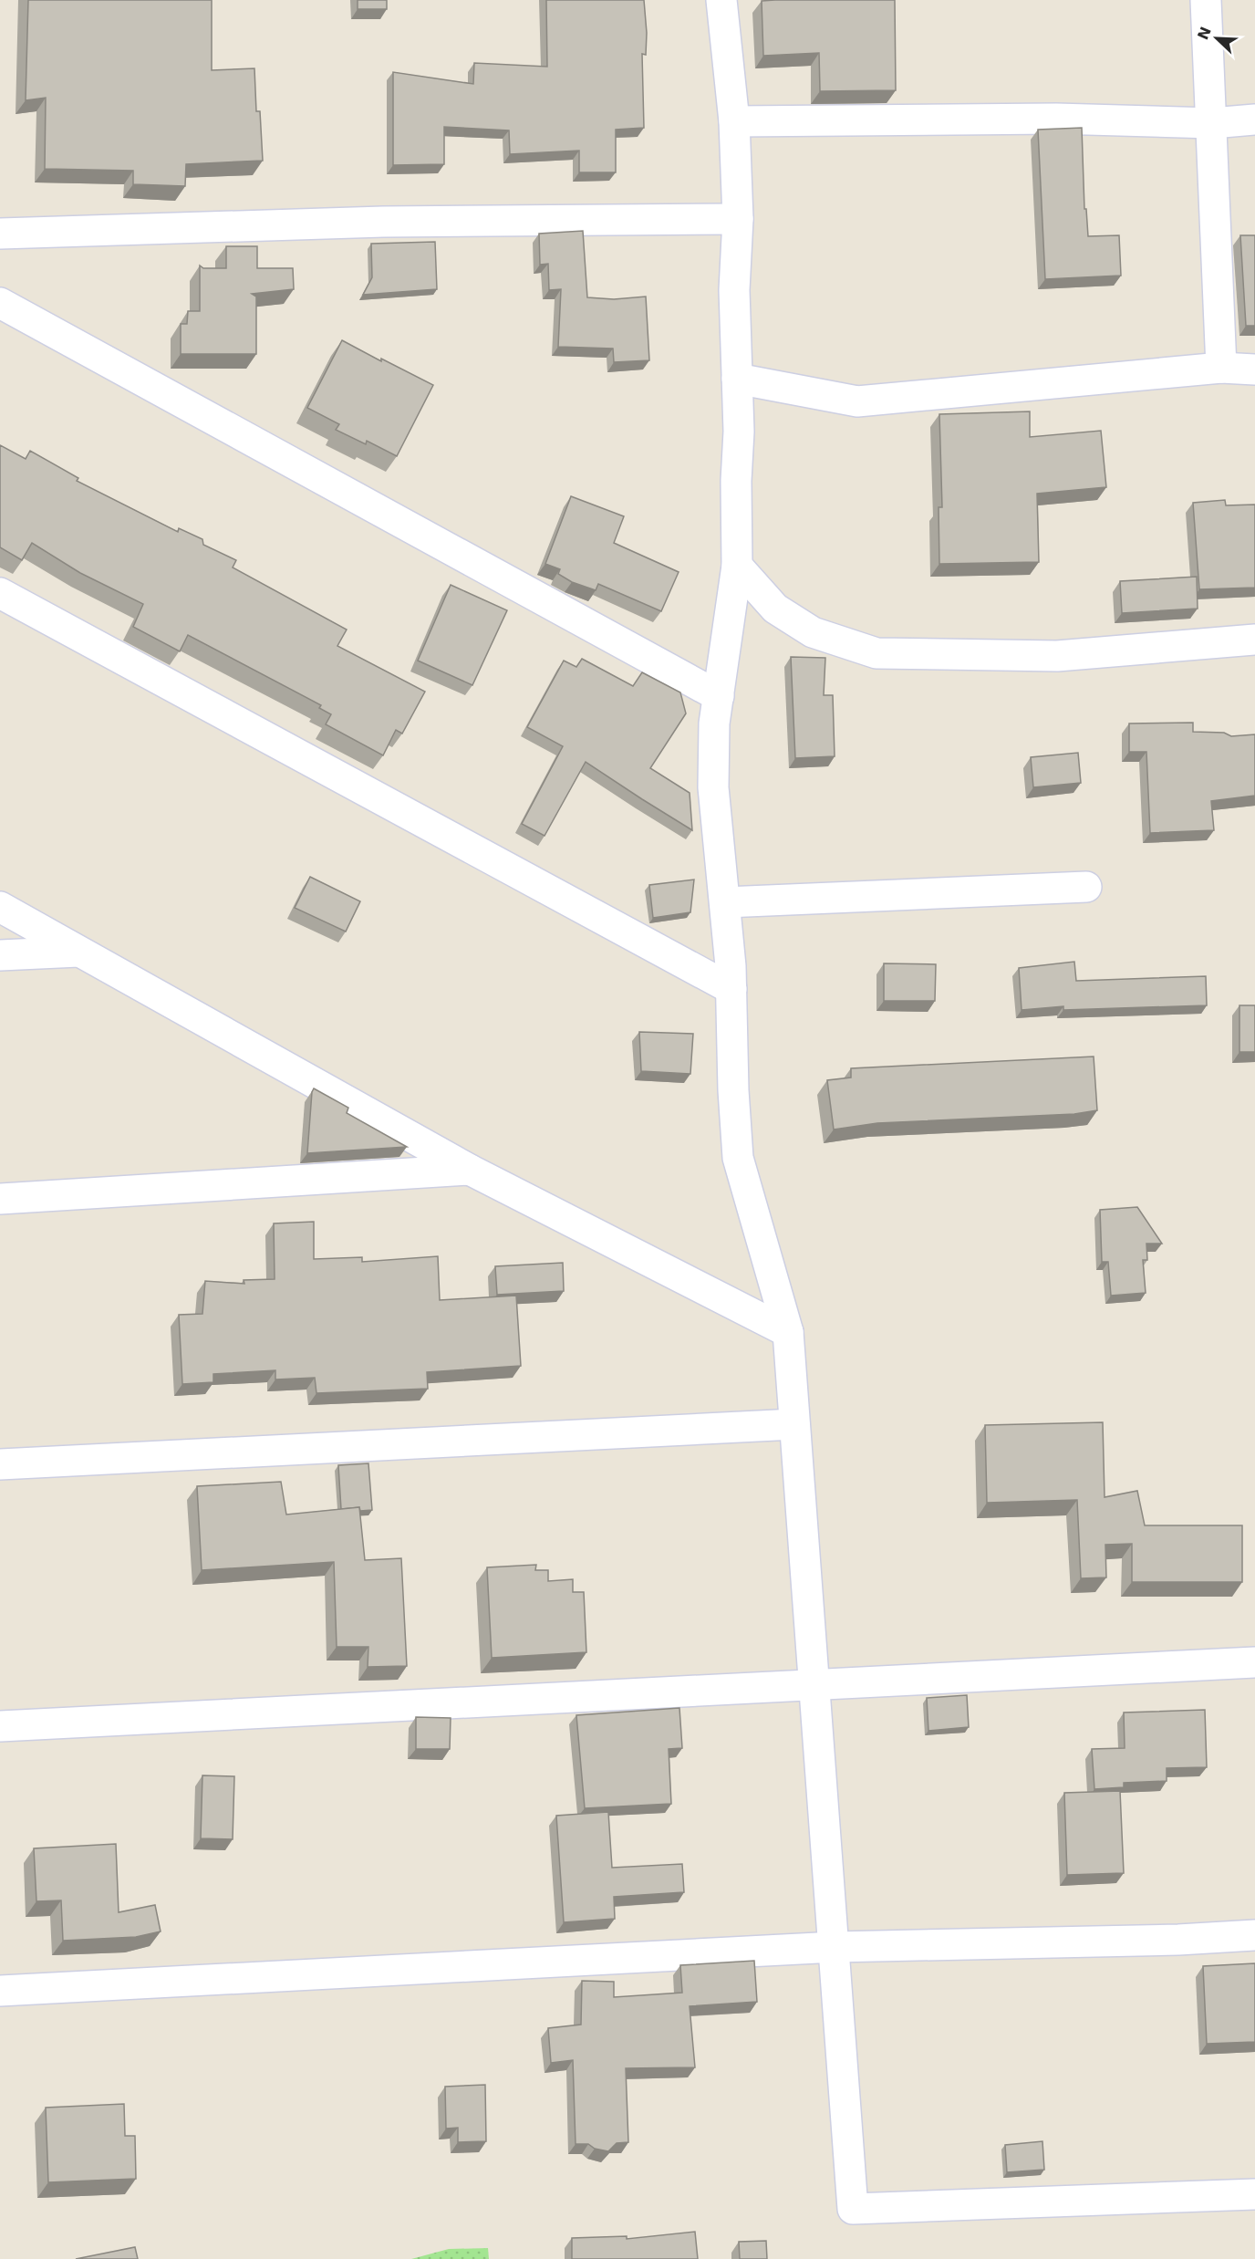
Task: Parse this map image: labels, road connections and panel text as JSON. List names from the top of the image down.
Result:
{
  "north": "top left"
}
